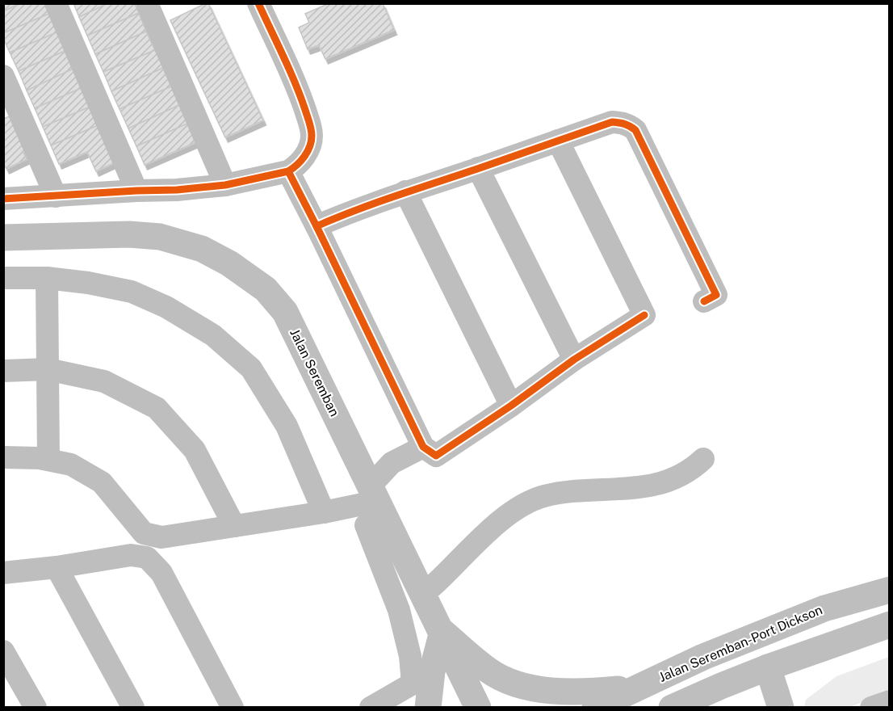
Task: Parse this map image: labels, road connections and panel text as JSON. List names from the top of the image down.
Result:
{
  "streets": {
    "main road": ["Jalan Seremban", "Jalan Seremban-Port Dickson"]
  }
}
